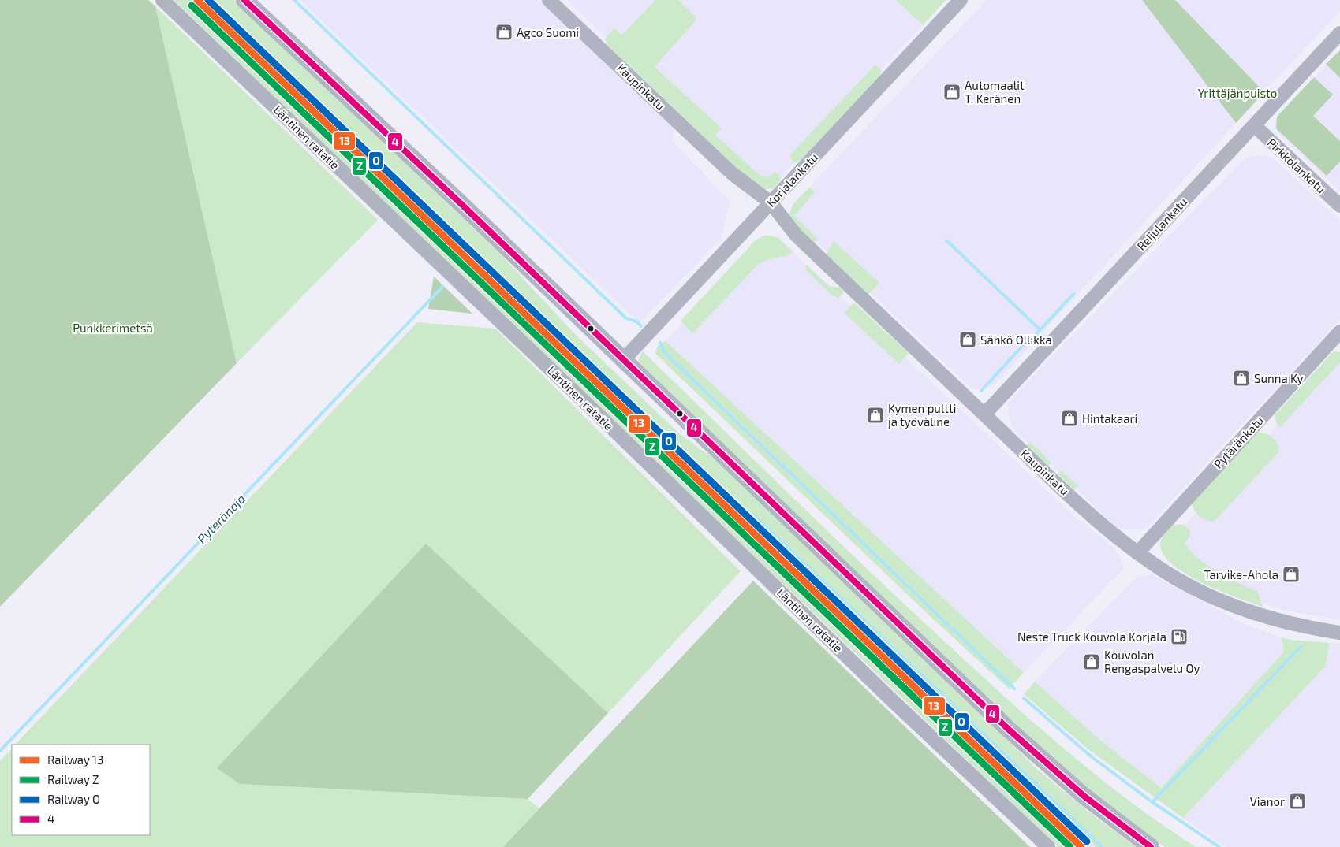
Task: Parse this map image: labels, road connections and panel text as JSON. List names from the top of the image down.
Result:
{
  "streets": {
    "street": [
      "Kaupinkatu",
      "Läntinen ratatie",
      "Pirkkolankatu",
      "Korjalankatu",
      "Reijulankatu",
      "Pytäränkatu"
    ]
  },
  "crossings": [
    ["Kaupinkatu", "Korjalankatu"],
    ["Kaupinkatu", "Reijulankatu"],
    ["Kaupinkatu", "Pytäränkatu"],
    ["Pirkkolankatu", "Reijulankatu"]
  ],
  "water": ["Pyteränoja"],
  "parks": ["Yrittäjänpuisto", "Punkkerimetsä"],
  "places": {
    "shop": [
      "Agco Suomi",
      "Automaalit T. Keränen",
      "Sähkö Ollikka",
      "Sunna Ky",
      "Kymen pultti ja työväline",
      "Hintakaari",
      "Tarvike-Ahola",
      "Kouvolan Rengaspalvelu Oy",
      "Vianor"
    ],
    "fuel station": ["Neste Truck Kouvola Korjala"]
  },
  "lines": [
    "rail line 13",
    "rail line O",
    "transit line 4",
    "rail line Z"
  ],
  "legend": [
    "Railway 13",
    "Railway Z",
    "Railway O",
    "4"
  ]
}
